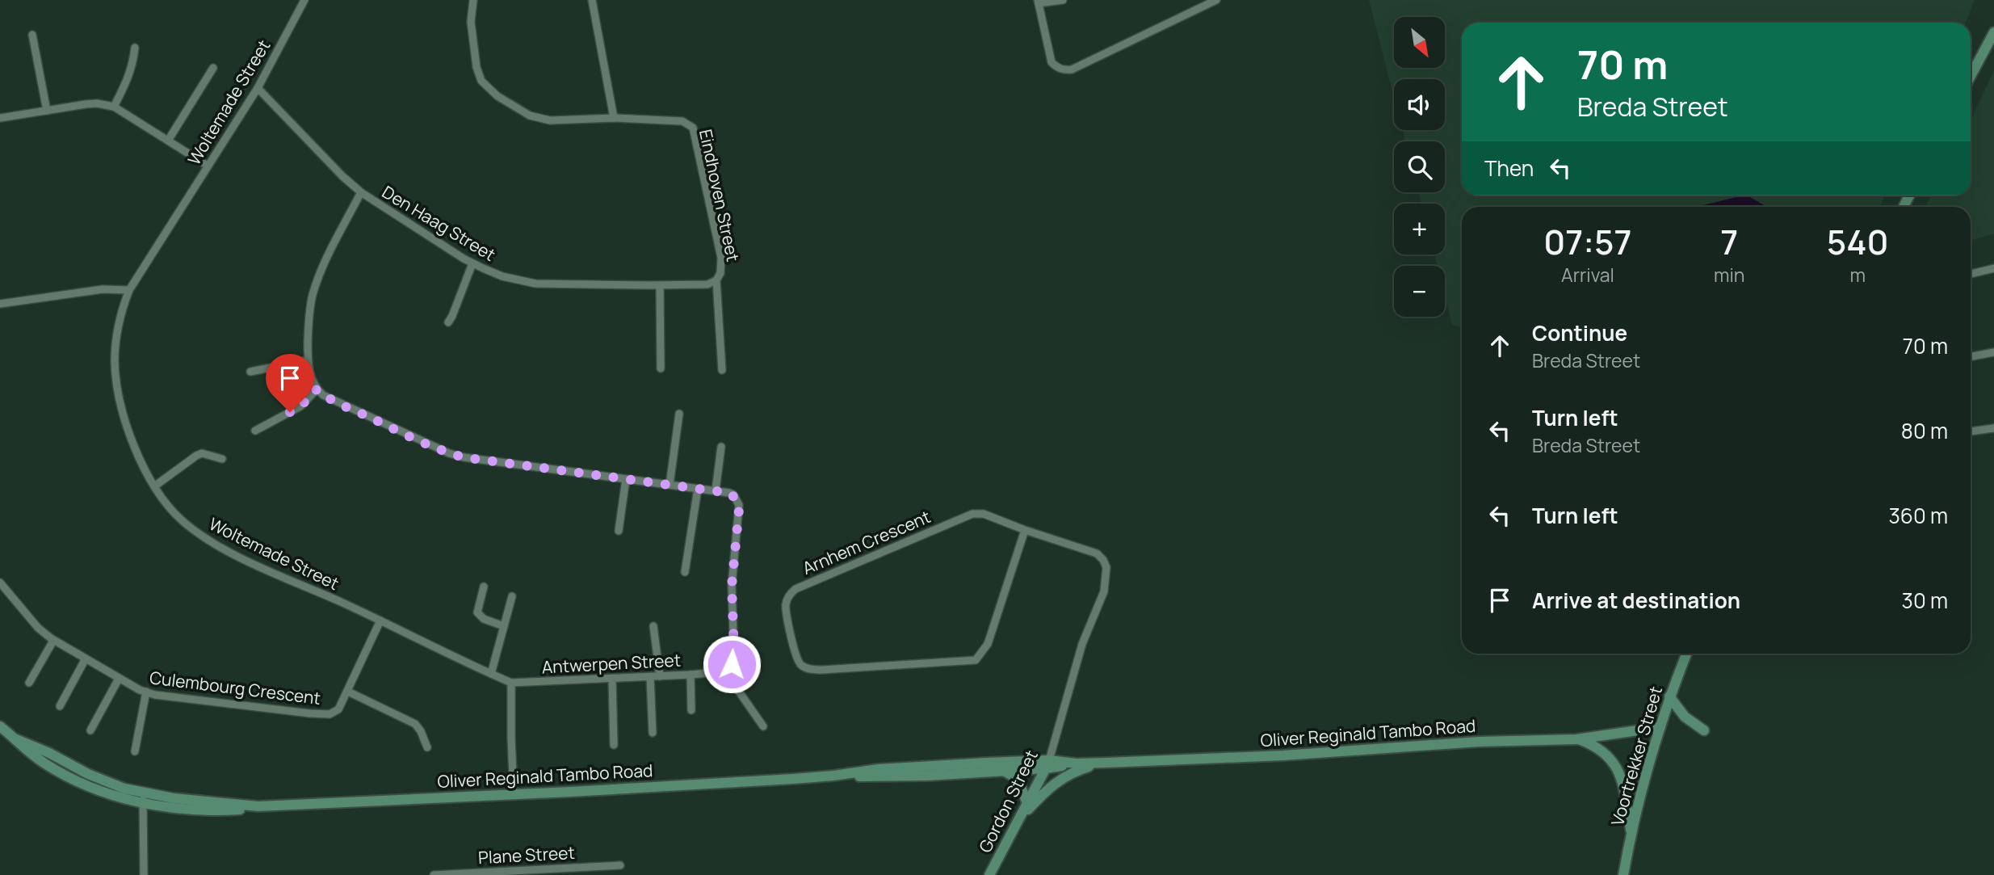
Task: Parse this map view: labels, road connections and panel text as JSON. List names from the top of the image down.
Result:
{
  "streets": {
    "main road": ["Oliver Reginald Tambo Road", "Voortrekker Street", "Gordon Street"],
    "street": [
      "Woltemade Street",
      "Eindhoven Street",
      "Den Haag Street",
      "Arnhem Crescent",
      "Antwerpen Street",
      "Culembourg Crescent",
      "Plane Street"
    ]
  },
  "crossings": [
    ["Woltemade Street", "Den Haag Street"],
    ["Woltemade Street", "Antwerpen Street"],
    ["Woltemade Street", "Culembourg Crescent"],
    ["Eindhoven Street", "Den Haag Street"],
    ["Arnhem Crescent", "Gordon Street"],
    ["Oliver Reginald Tambo Road", "Voortrekker Street"],
    ["Oliver Reginald Tambo Road", "Gordon Street"]
  ],
  "north": "bottom right",
  "page": {
    "map_buttons": ["+", "−"],
    "turn": ["70 m", "Breda Street"],
    "then": "Then",
    "eta": [
      "07:57",
      "Arrival",
      "7",
      "min",
      "540",
      "m"
    ],
    "list": [
      {
        "name": "Continue",
        "note": "Breda Street",
        "value": "70 m"
      },
      {
        "name": "Turn left",
        "note": "Breda Street",
        "value": "80 m"
      },
      {
        "name": "Turn left",
        "value": "360 m"
      },
      {
        "name": "Arrive at destination",
        "value": "30 m"
      }
    ]
  }
}
